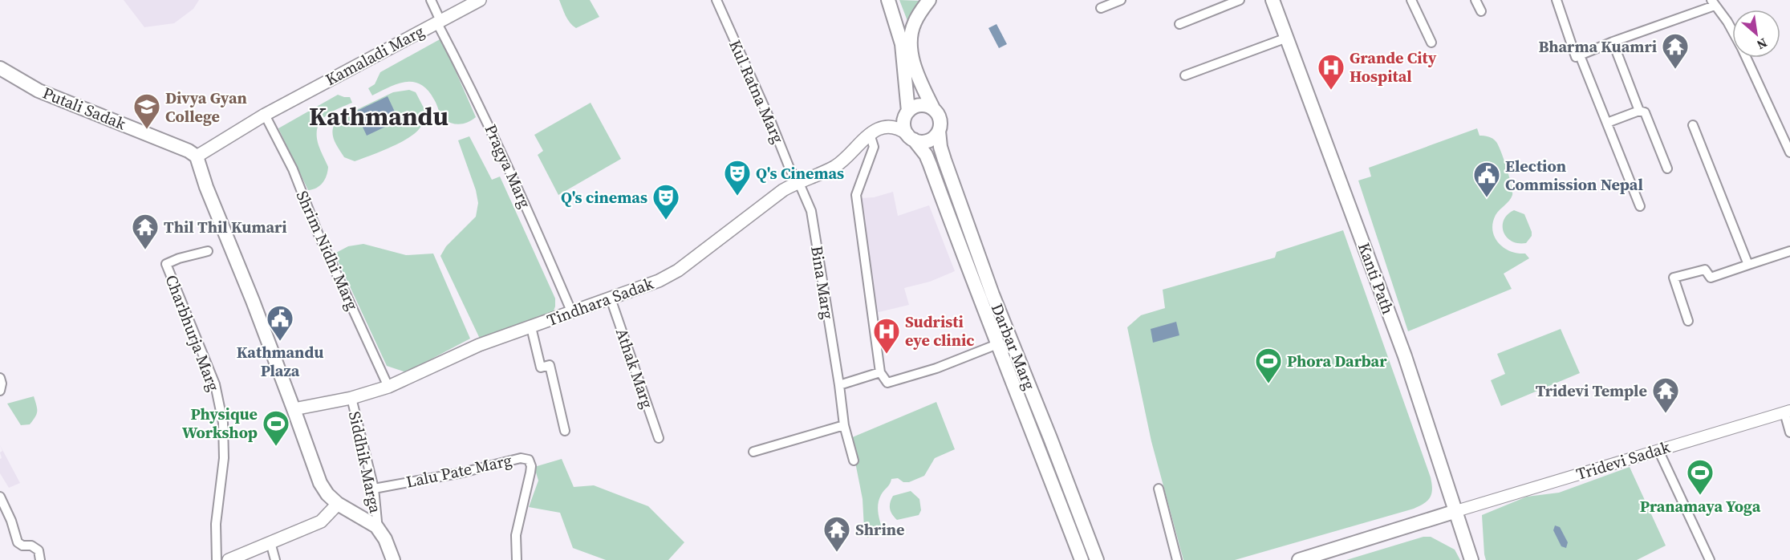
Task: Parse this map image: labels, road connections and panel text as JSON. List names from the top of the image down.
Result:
{
  "streets": {
    "main road": [
      "Kamaladi Marg",
      "Putali Sadak",
      "Kanti Path",
      "Tindhara Sadak",
      "Darbar Marg"
    ],
    "street": [
      "Kul Ratna Marg",
      "Pragya Marg",
      "Shrim Nidhi Marg",
      "Bina Marg",
      "Charbhurja Marg",
      "Athak Marg",
      "Tridevi Sadak",
      "Siddhik Marga",
      "Lalu Pate Marg"
    ]
  },
  "crossings": [
    ["Kamaladi Marg", "Putali Sadak"],
    ["Kamaladi Marg", "Pragya Marg"],
    ["Kamaladi Marg", "Shrim Nidhi Marg"],
    ["Kul Ratna Marg", "Bina Marg"],
    ["Kul Ratna Marg", "Tindhara Sadak"],
    ["Pragya Marg", "Tindhara Sadak"],
    ["Shrim Nidhi Marg", "Tindhara Sadak"],
    ["Kanti Path", "Tridevi Sadak"],
    ["Bina Marg", "Tindhara Sadak"],
    ["Tindhara Sadak", "Athak Marg"],
    ["Tindhara Sadak", "Siddhik Marga"],
    ["Siddhik Marga", "Lalu Pate Marg"]
  ],
  "districts": ["Kathmandu"],
  "places": {
    "temple": [
      "Bharma Kuamri",
      "Thil Thil Kumari",
      "Tridevi Temple",
      "Shrine"
    ],
    "hospital": ["Grande City Hospital", "Sudristi eye clinic"],
    "school or university": ["Divya Gyan College"],
    "theatre": ["Q's Cinemas", "Q's cinemas"],
    "public building": ["Election Commission Nepal", "Kathmandu Plaza"],
    "sports": ["Phora Darbar", "Physique Workshop", "Pranamaya Yoga"]
  },
  "north": "bottom right"
}
